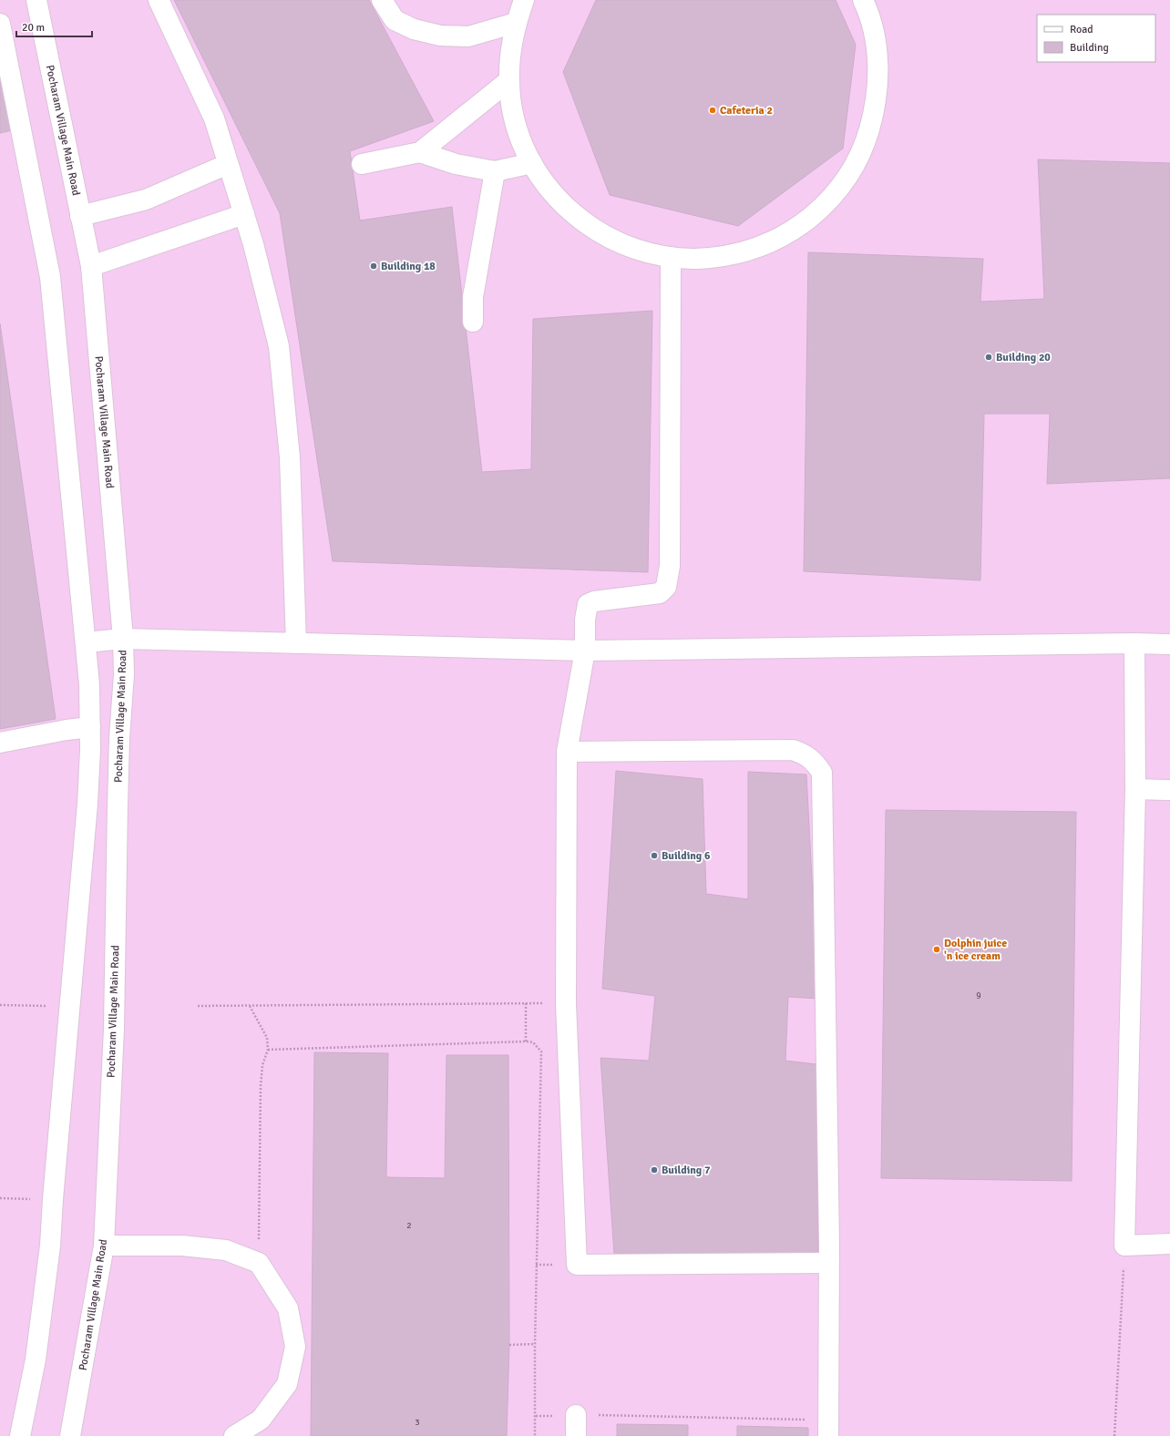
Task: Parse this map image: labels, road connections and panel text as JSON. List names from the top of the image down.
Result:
{
  "streets": {
    "lane": ["Pocharam Village Main Road"]
  },
  "places": [
    "Cafeteria 2",
    "Building 18",
    "Building 20",
    "Building 6",
    "Dolphin juice 'n ice cream",
    "Building 7"
  ],
  "house_numbers": ["9", "2", "3"],
  "legend": ["Road", "Building"],
  "scale_bar": "20 m"
}
